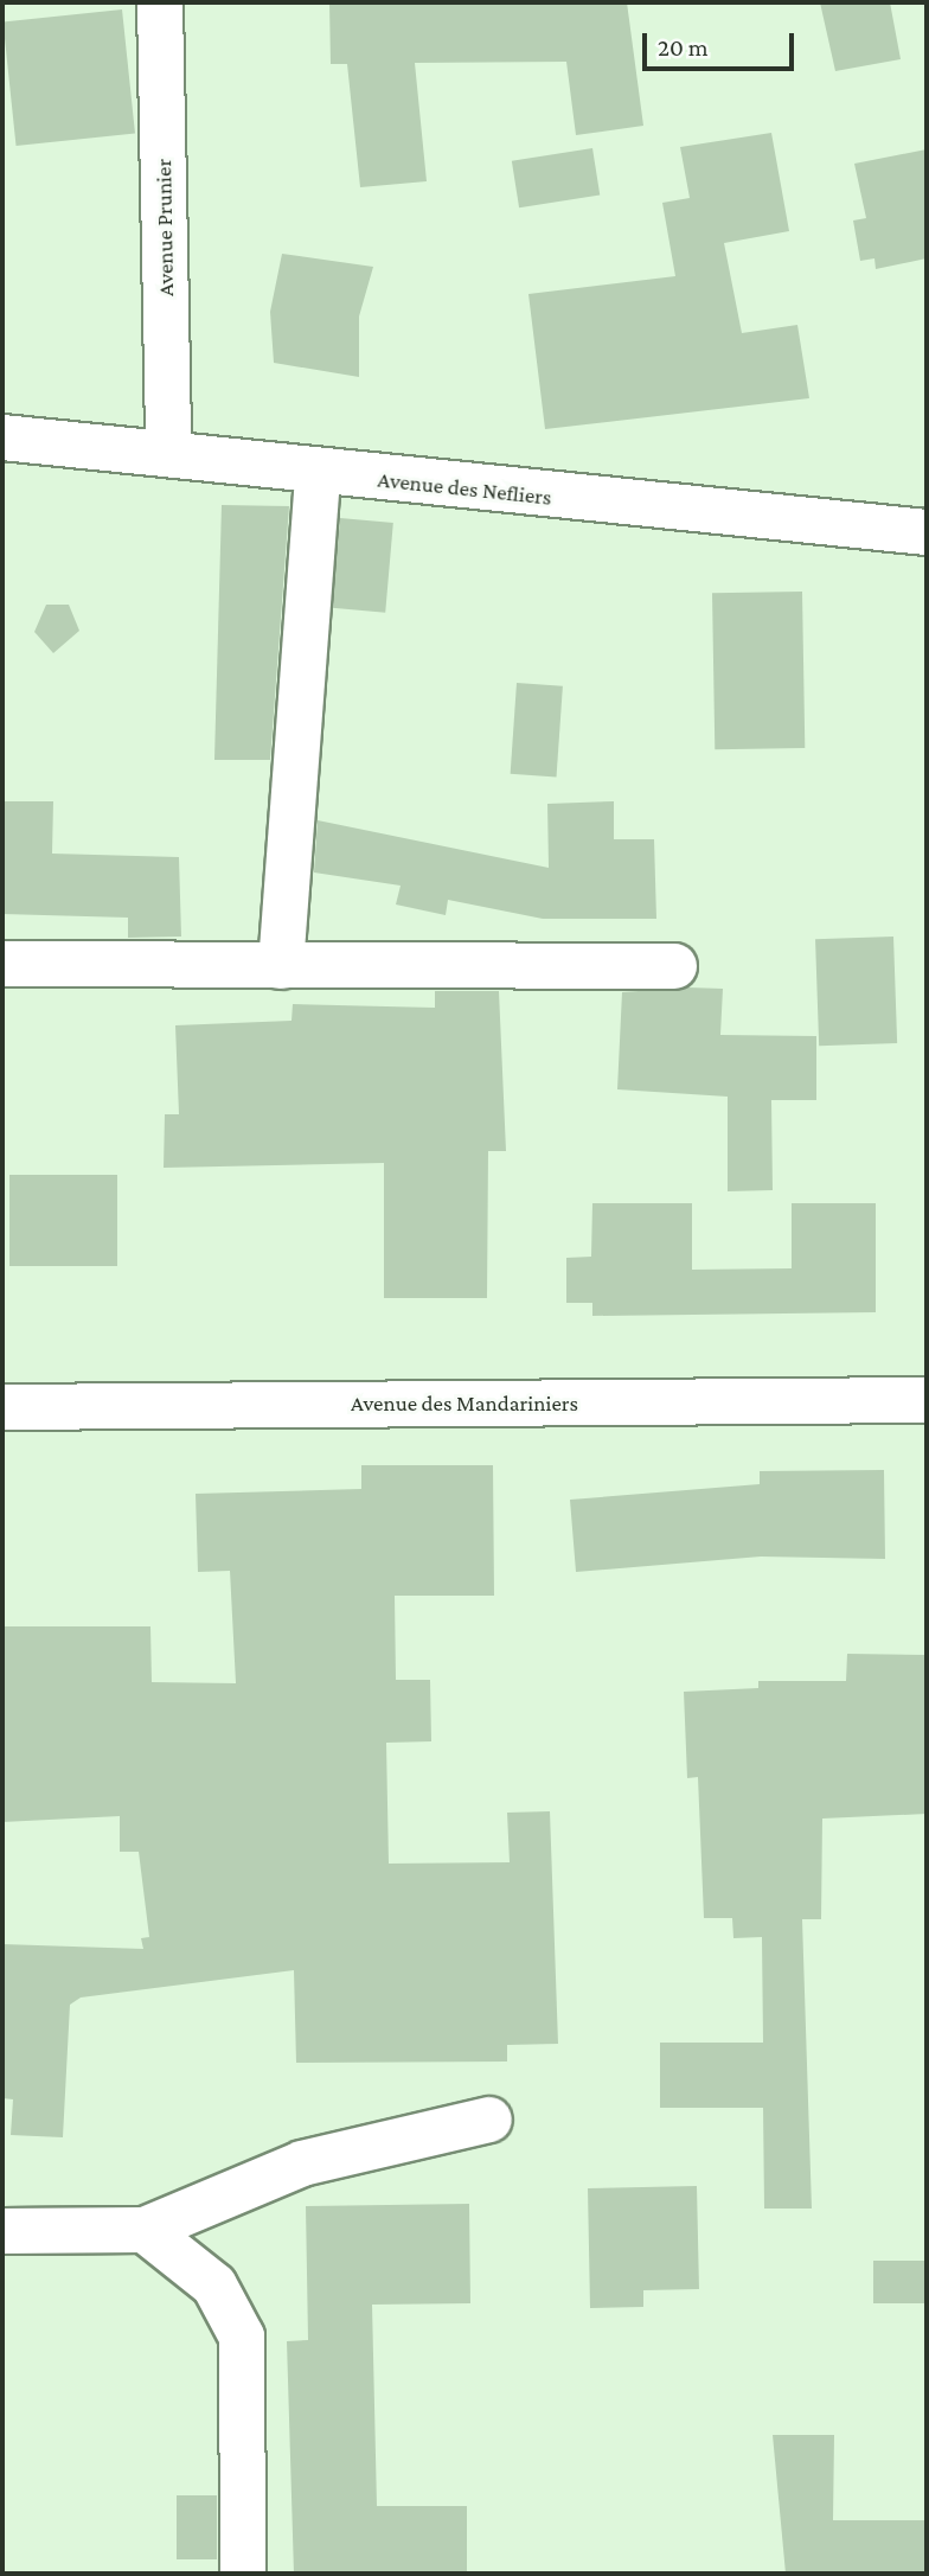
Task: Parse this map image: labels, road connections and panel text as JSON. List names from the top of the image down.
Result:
{
  "streets": {
    "street": ["Avenue Prunier", "Avenue des Nefliers", "Avenue des Mandariniers"]
  },
  "crossings": [
    ["Avenue Prunier", "Avenue des Nefliers"]
  ],
  "scale_bar": "20 m"
}
